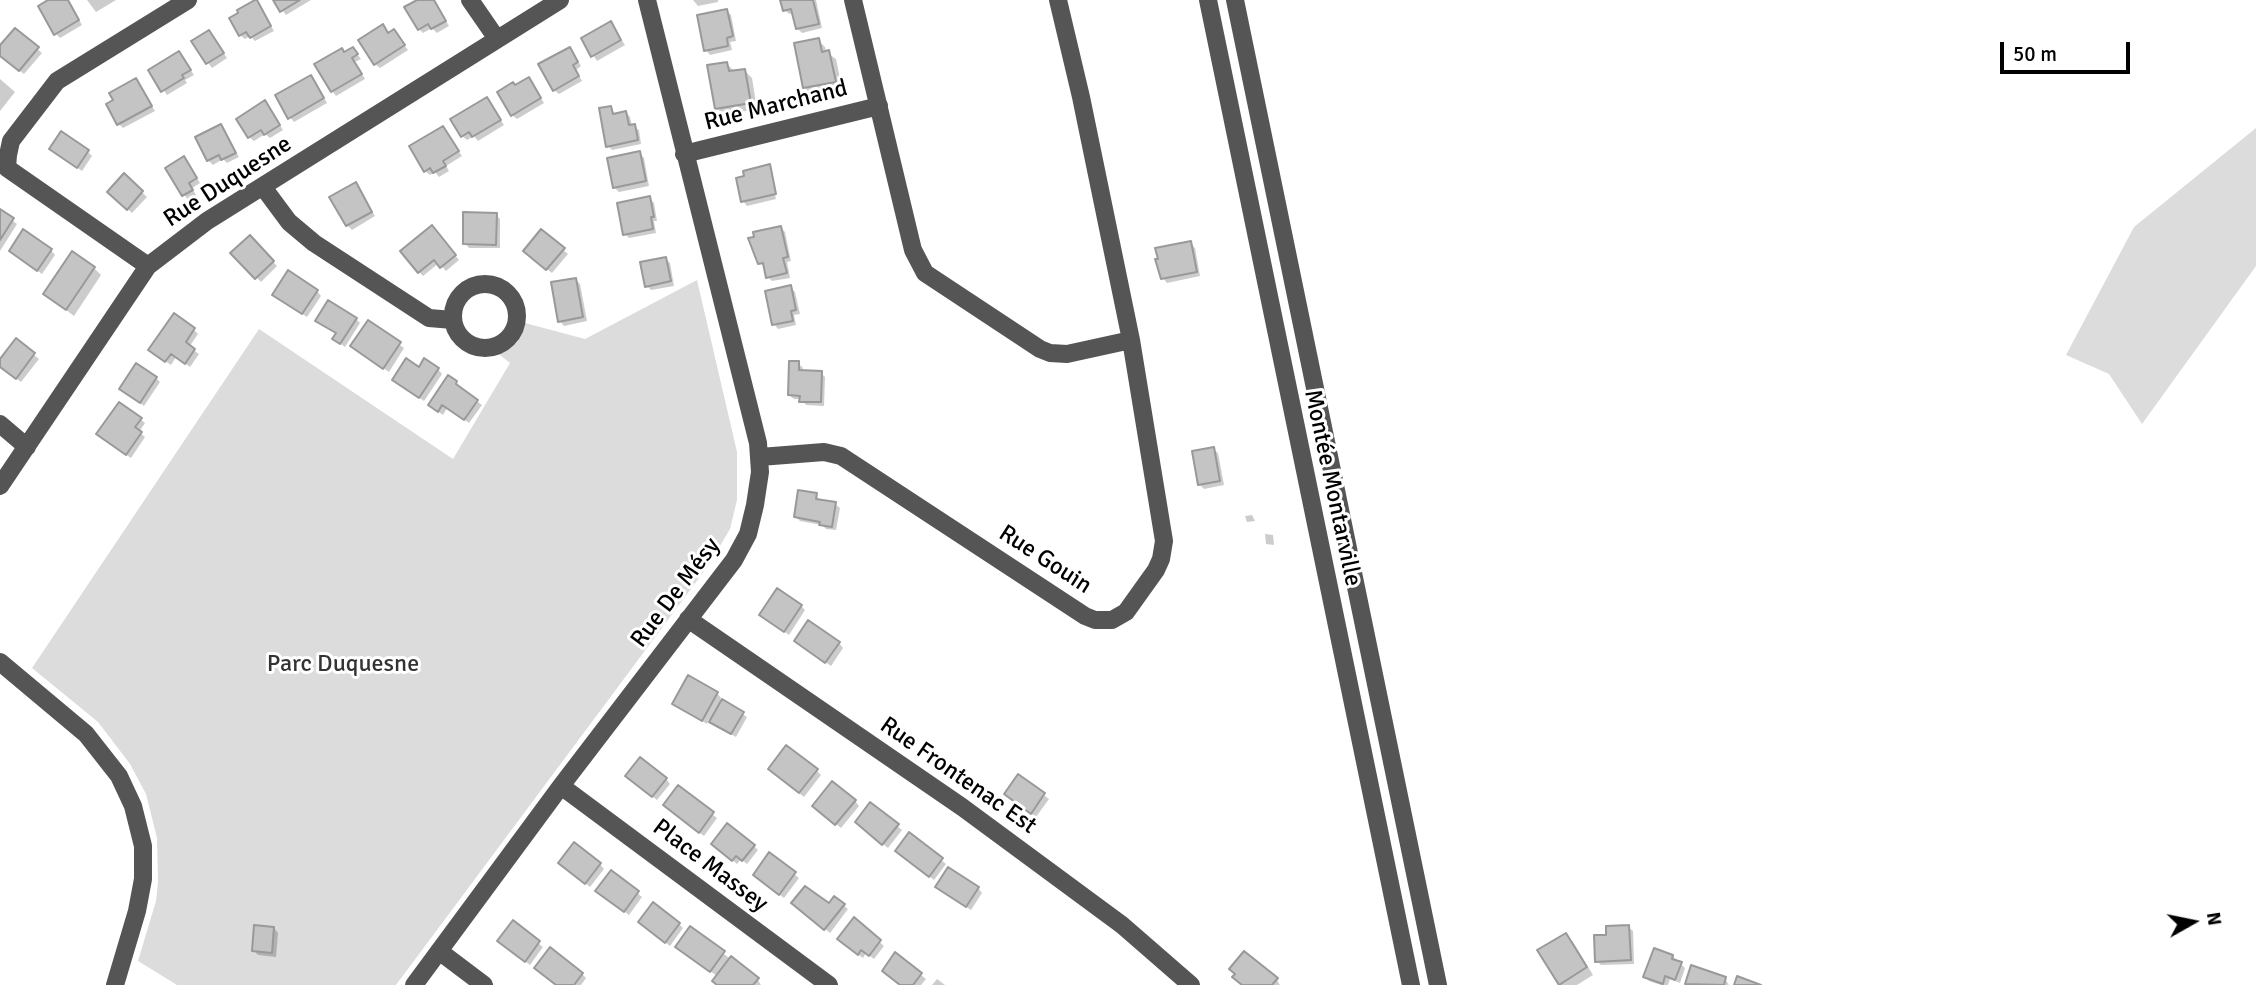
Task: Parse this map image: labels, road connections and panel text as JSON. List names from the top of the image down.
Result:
{
  "streets": {
    "street": [
      "Rue Marchand",
      "Rue Duquesne",
      "Montée Montarville",
      "Rue Gouin",
      "Rue De Mésy",
      "Rue Frontenac Est",
      "Place Massey"
    ]
  },
  "crossings": [
    ["Rue Marchand", "Rue De Mésy"],
    ["Rue Gouin", "Rue De Mésy"],
    ["Rue De Mésy", "Rue Frontenac Est"],
    ["Rue De Mésy", "Place Massey"]
  ],
  "parks": ["Parc Duquesne"],
  "scale_bar": "50 m",
  "north": "right"
}
